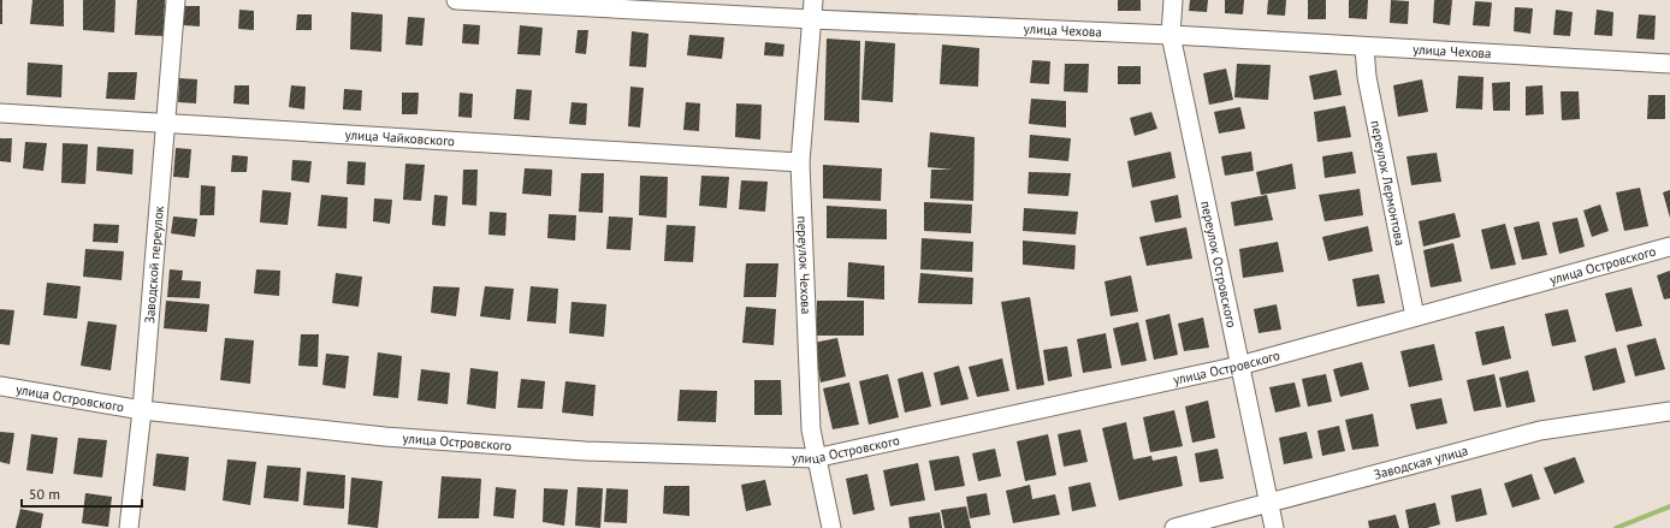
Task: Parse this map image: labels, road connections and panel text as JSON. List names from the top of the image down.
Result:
{
  "streets": {
    "street": [
      "улица Чехова",
      "улица Чайковского",
      "переулок Лермонтова",
      "Заводской переулок",
      "переулок Чехова",
      "переулок Островского",
      "улица Островского",
      "Заводская улица"
    ]
  },
  "crossings": [
    ["улица Чехова", "переулок Лермонтова"],
    ["улица Чехова", "переулок Чехова"],
    ["улица Чехова", "переулок Островского"],
    ["улица Чайковского", "Заводской переулок"],
    ["улица Чайковского", "переулок Чехова"],
    ["переулок Лермонтова", "улица Островского"],
    ["Заводской переулок", "улица Островского"],
    ["переулок Чехова", "улица Островского"],
    ["переулок Островского", "улица Островского"],
    ["переулок Островского", "Заводская улица"]
  ],
  "scale_bar": "50 m"
}
